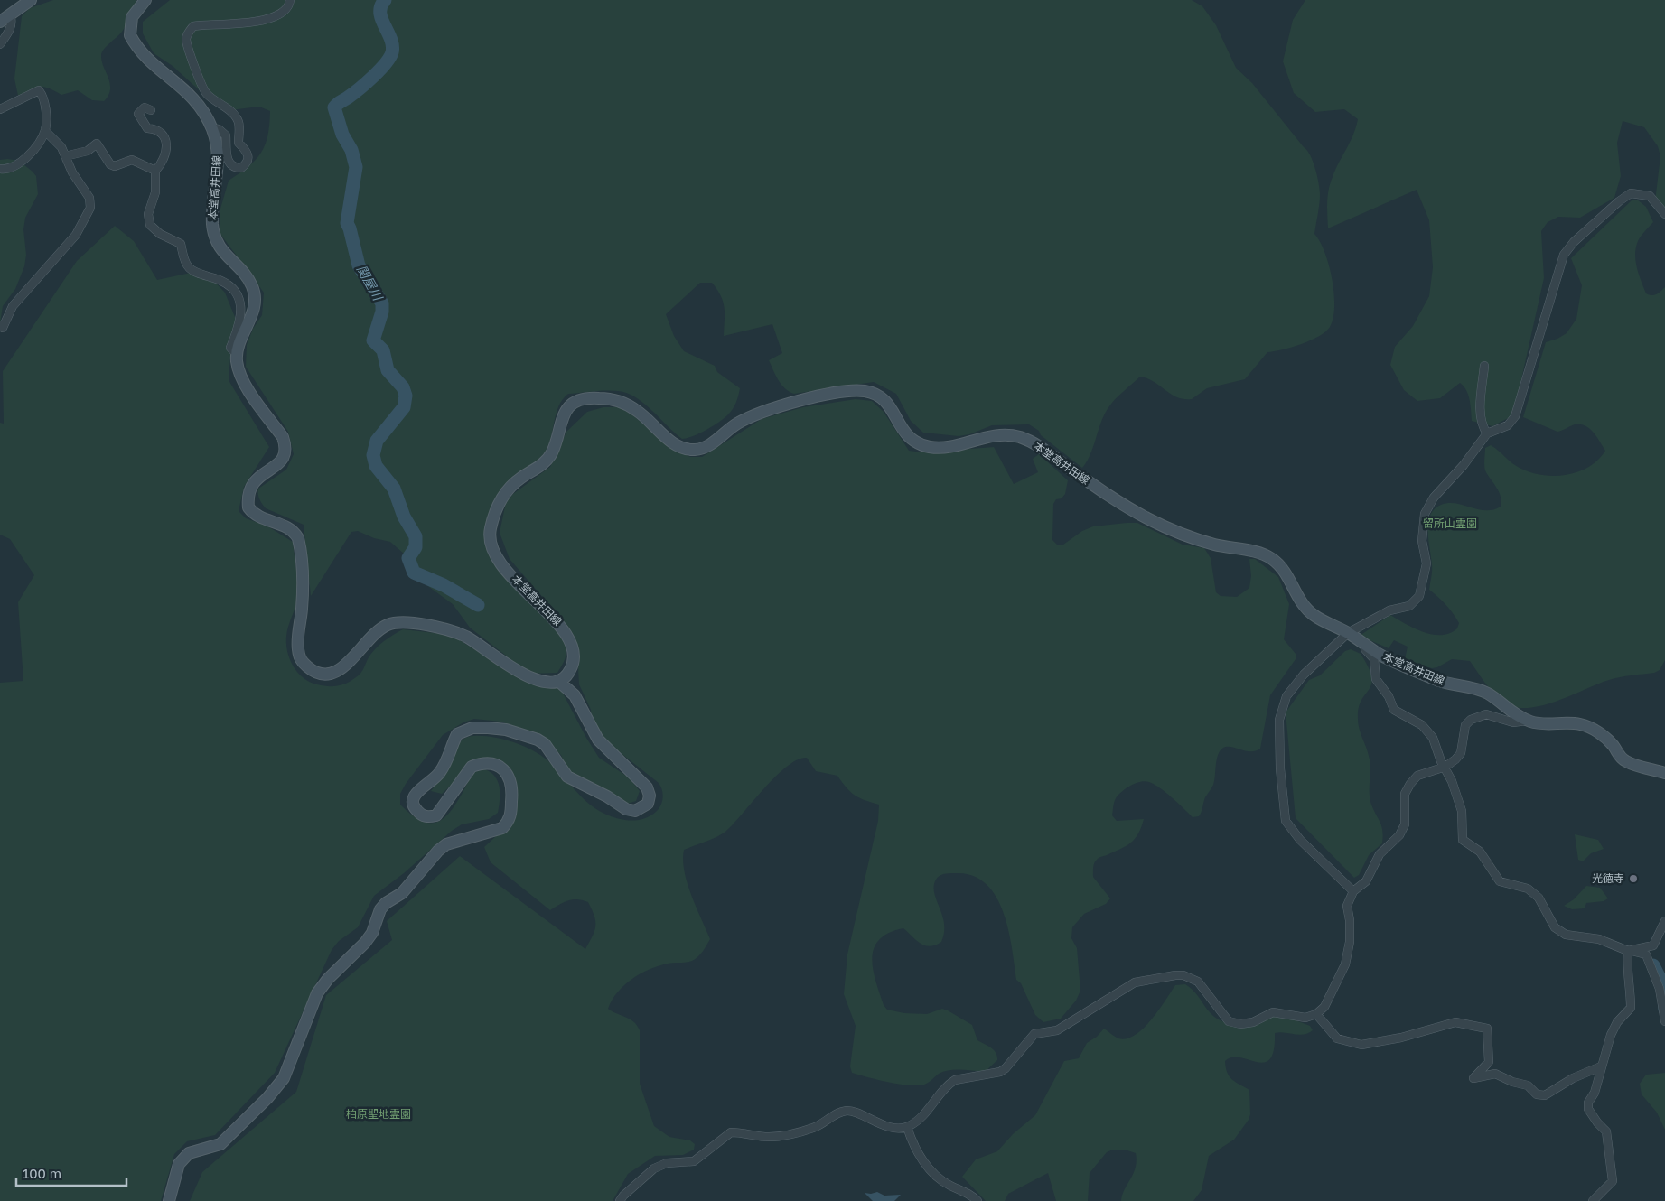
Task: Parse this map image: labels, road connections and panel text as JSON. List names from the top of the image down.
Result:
{
  "streets": {
    "main road": ["本堂高井田線"]
  },
  "water": ["関屋川"],
  "parks": ["留所山霊園", "柏原聖地霊園"],
  "places": ["光徳寺"],
  "scale_bar": "100 m"
}
